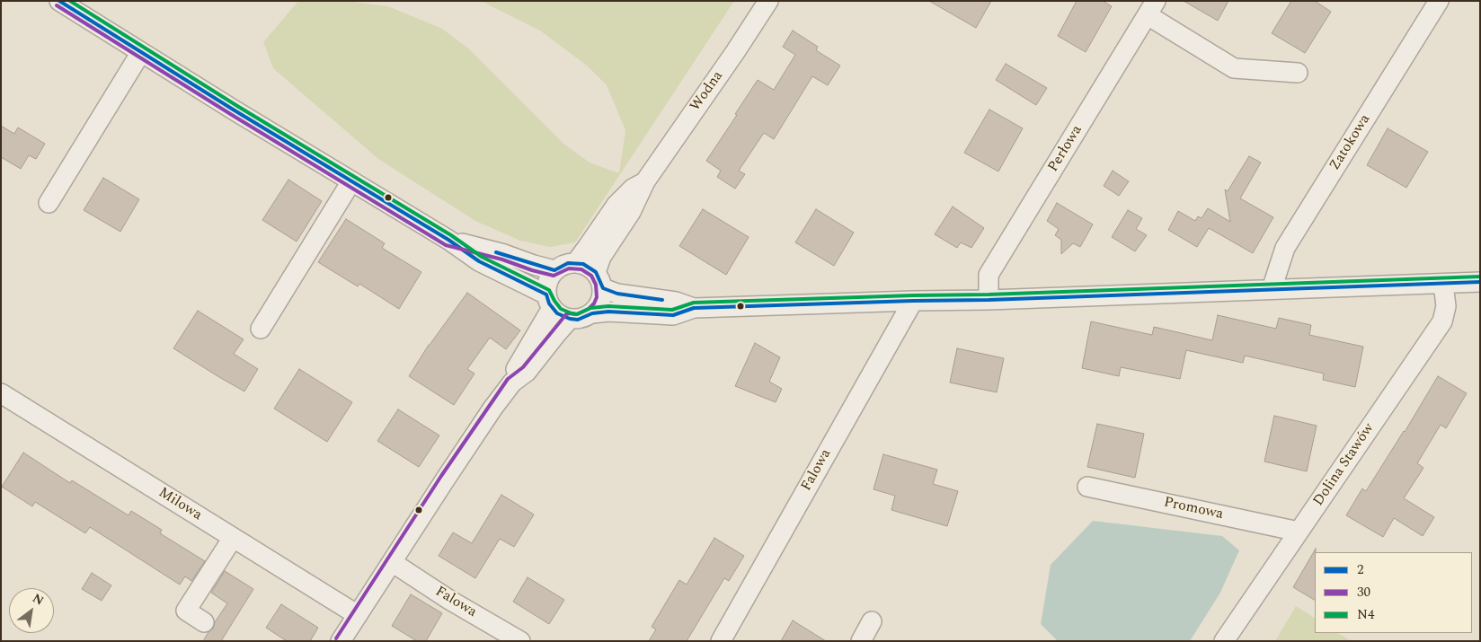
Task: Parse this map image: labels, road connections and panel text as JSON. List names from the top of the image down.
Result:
{
  "streets": {
    "street": [
      "Wodna",
      "Zatokowa",
      "Perłowa",
      "Dolina Stawów",
      "Falowa",
      "Milowa",
      "Promowa"
    ]
  },
  "crossings": [
    ["Dolina Stawów", "Promowa"]
  ],
  "lines": ["transit line 2", "transit line N4", "transit line 30"],
  "legend": ["2", "30", "N4"],
  "north": "top right"
}
